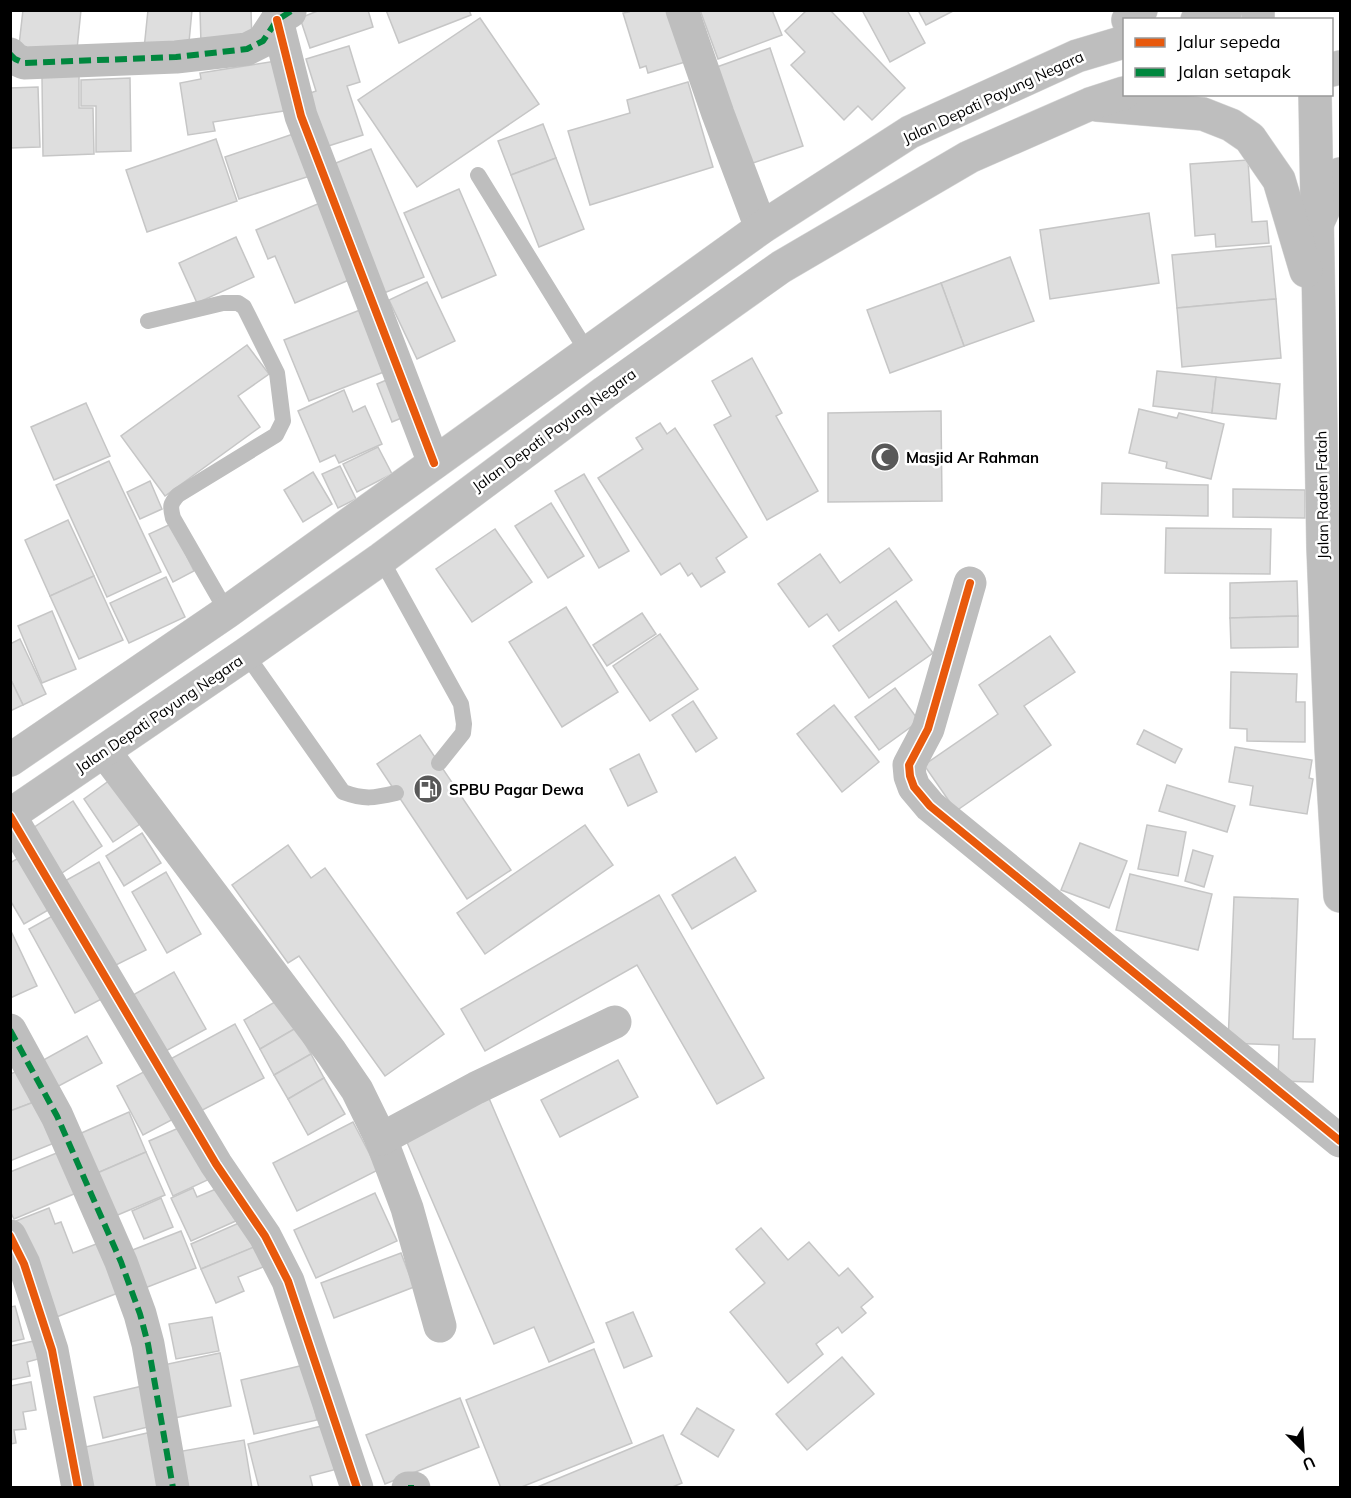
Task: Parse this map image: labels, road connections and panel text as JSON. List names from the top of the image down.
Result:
{
  "streets": {
    "main road": ["Jalan Depati Payung Negara", "Jalan Raden Fatah"]
  },
  "places": {
    "mosque": ["Masjid Ar Rahman"],
    "fuel station": ["SPBU Pagar Dewa"]
  },
  "legend": ["Jalur sepeda", "Jalan setapak"],
  "north": "bottom right"
}
